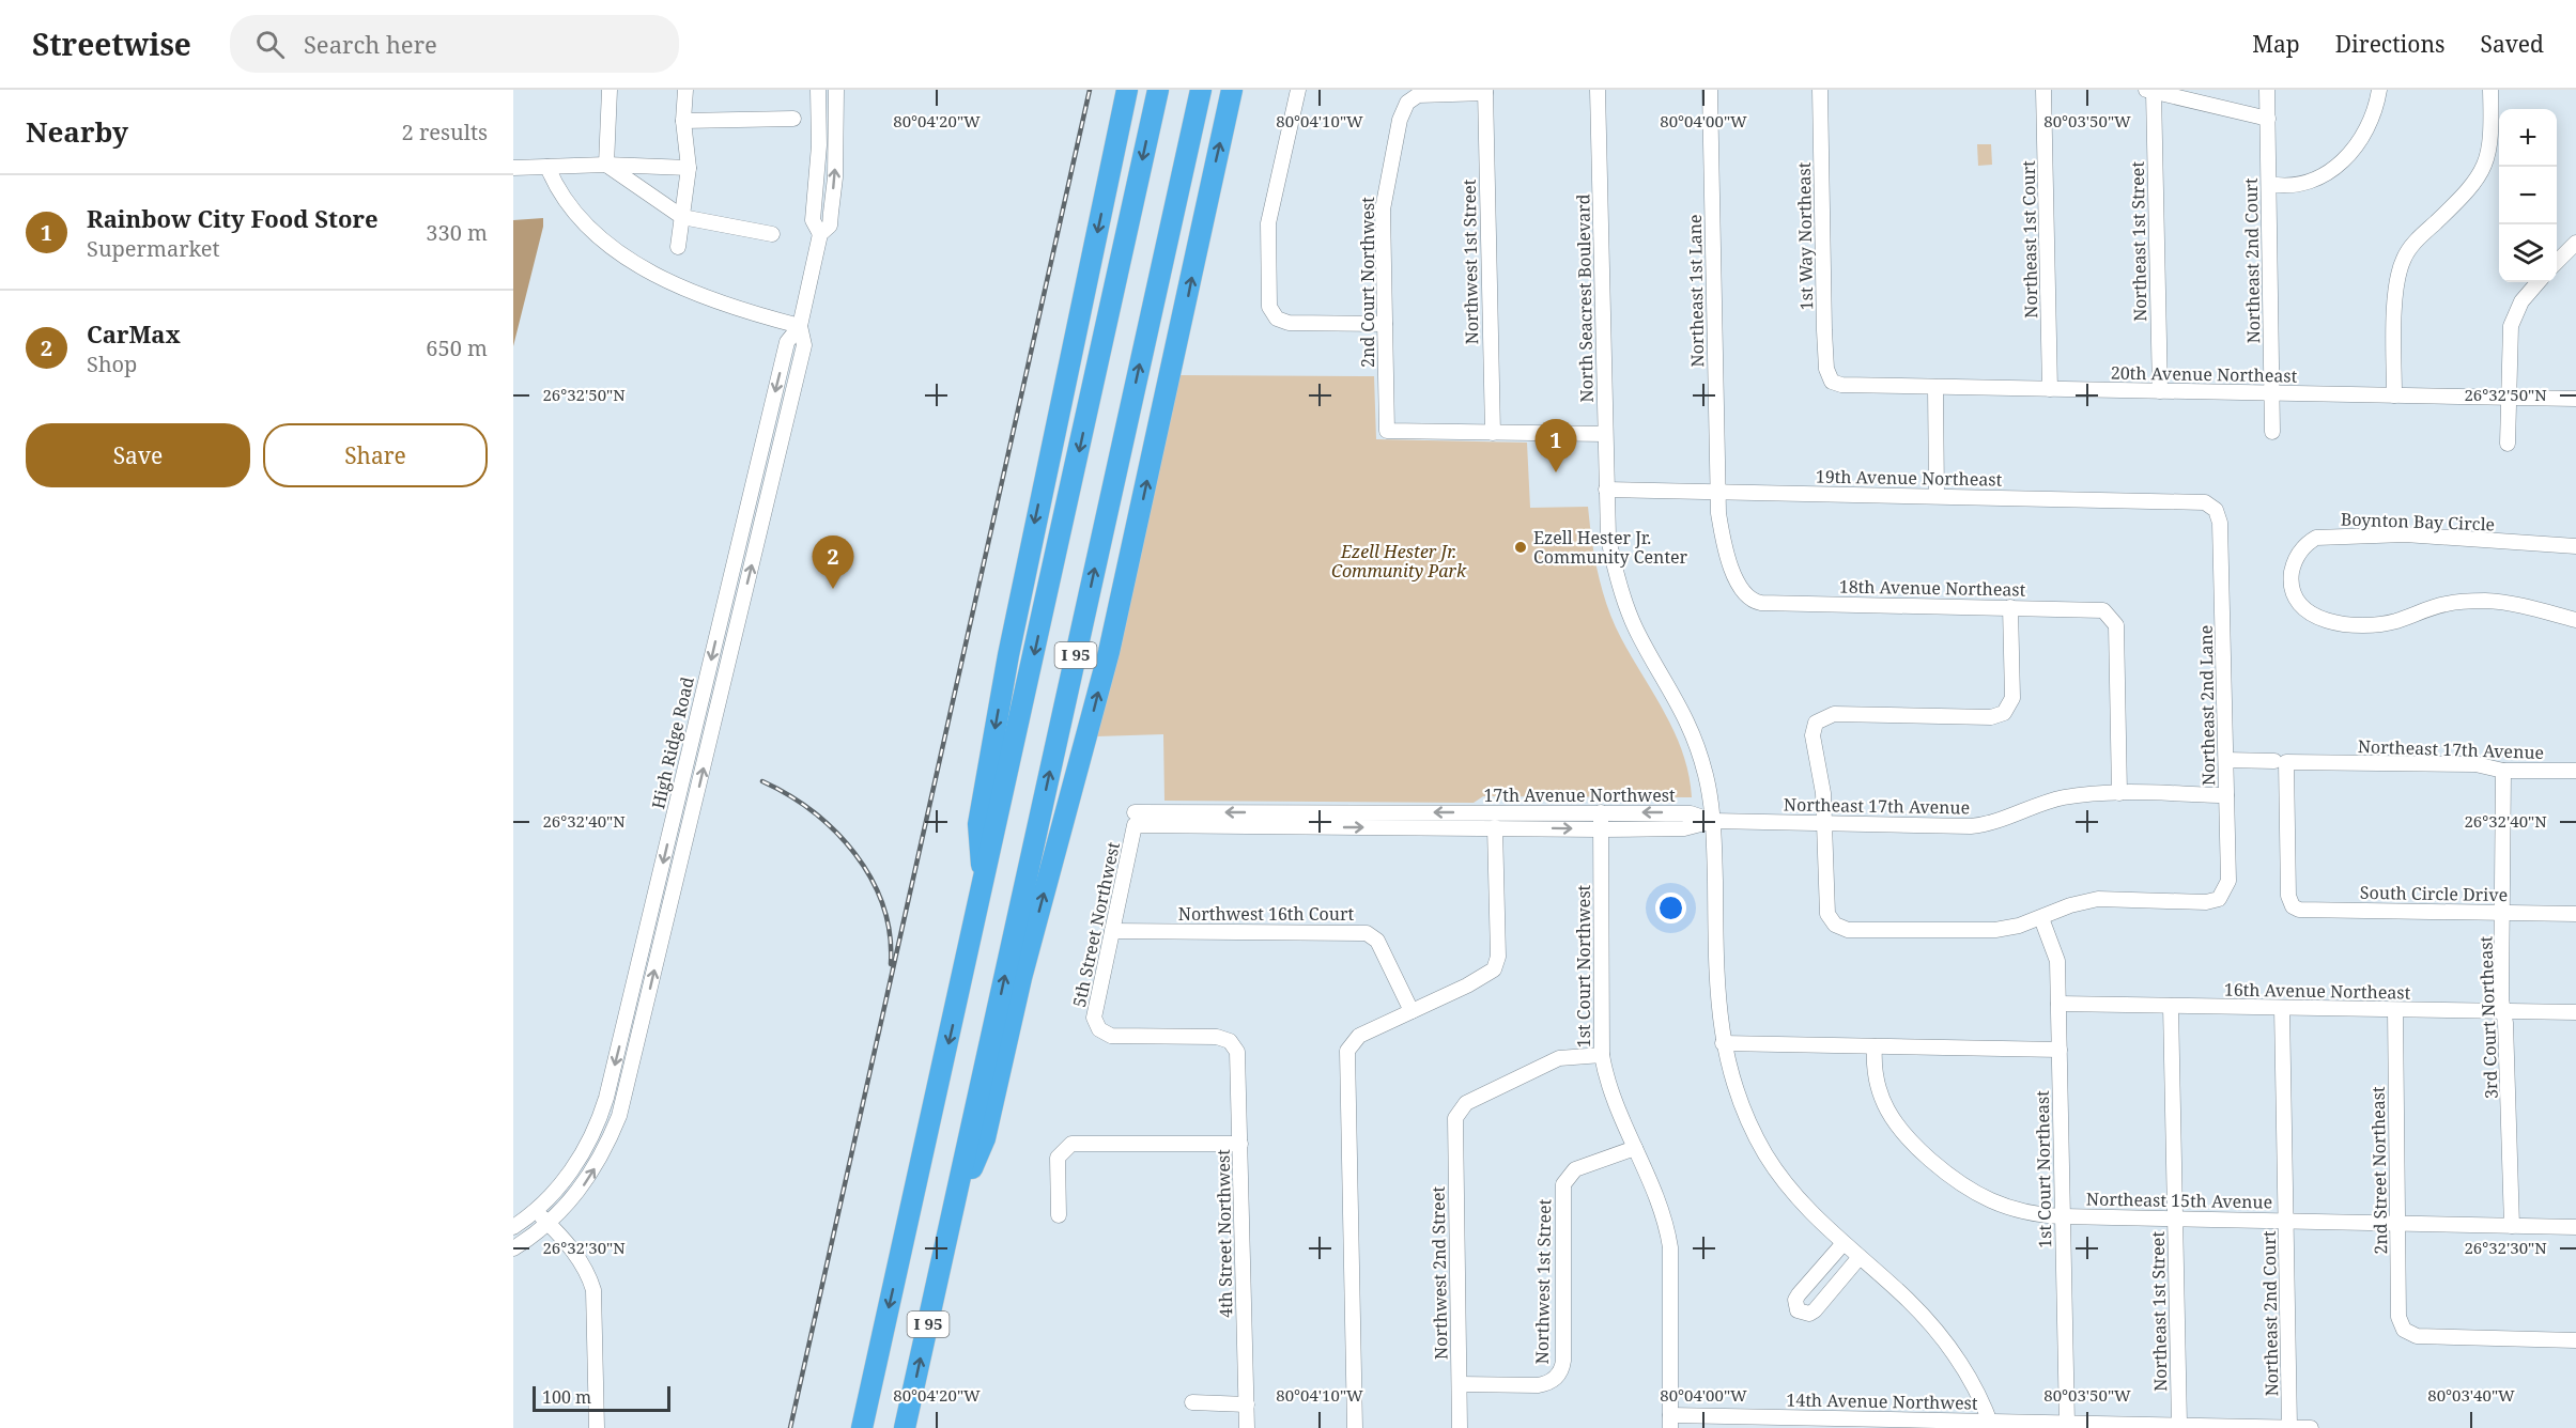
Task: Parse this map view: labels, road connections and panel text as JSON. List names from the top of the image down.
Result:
{
  "streets": {
    "highway": ["I 95"],
    "street": [
      "1st Way Northeast",
      "Northeast 1st Court",
      "Northeast 1st Street",
      "Northeast 2nd Court",
      "Northwest 1st Street",
      "2nd Court Northwest",
      "Northeast 1st Lane",
      "North Seacrest Boulevard",
      "20th Avenue Northeast",
      "19th Avenue Northeast",
      "Boynton Bay Circle",
      "18th Avenue Northeast",
      "Northeast 2nd Lane",
      "High Ridge Road",
      "Northeast 17th Avenue",
      "17th Avenue Northwest",
      "South Circle Drive",
      "Northwest 16th Court",
      "5th Street Northwest",
      "1st Court Northwest",
      "16th Avenue Northeast",
      "3rd Court Northeast",
      "1st Court Northeast",
      "2nd Street Northeast",
      "Northeast 15th Avenue",
      "4th Street Northwest",
      "Northwest 2nd Street",
      "14th Avenue Northwest"
    ]
  },
  "crossings": [
    ["1st Way Northeast", "20th Avenue Northeast"],
    ["Northeast 1st Court", "20th Avenue Northeast"],
    ["Northeast 1st Street", "20th Avenue Northeast"],
    ["Northeast 1st Street", "16th Avenue Northeast"],
    ["Northeast 1st Street", "Northeast 15th Avenue"],
    ["Northeast 1st Street", "14th Avenue Northwest"],
    ["Northeast 2nd Court", "20th Avenue Northeast"],
    ["Northeast 2nd Court", "16th Avenue Northeast"],
    ["Northeast 2nd Court", "Northeast 15th Avenue"],
    ["Northeast 2nd Court", "14th Avenue Northwest"],
    ["Northwest 1st Street", "2nd Court Northwest"],
    ["Northwest 1st Street", "1st Court Northwest"],
    ["Northwest 1st Street", "Northwest 2nd Street"],
    ["Northeast 1st Lane", "19th Avenue Northeast"],
    ["Northeast 1st Lane", "18th Avenue Northeast"],
    ["North Seacrest Boulevard", "19th Avenue Northeast"],
    ["North Seacrest Boulevard", "Northeast 17th Avenue"],
    ["North Seacrest Boulevard", "17th Avenue Northwest"],
    ["North Seacrest Boulevard", "14th Avenue Northwest"],
    ["19th Avenue Northeast", "18th Avenue Northeast"],
    ["19th Avenue Northeast", "Northeast 2nd Lane"],
    ["18th Avenue Northeast", "Northeast 17th Avenue"],
    ["Northeast 2nd Lane", "Northeast 17th Avenue"],
    ["Northeast 2nd Lane", "1st Court Northeast"],
    ["Northeast 17th Avenue", "17th Avenue Northwest"],
    ["Northeast 17th Avenue", "South Circle Drive"],
    ["Northeast 17th Avenue", "3rd Court Northeast"],
    ["17th Avenue Northwest", "5th Street Northwest"],
    ["17th Avenue Northwest", "1st Court Northwest"],
    ["South Circle Drive", "3rd Court Northeast"],
    ["Northwest 16th Court", "5th Street Northwest"],
    ["5th Street Northwest", "4th Street Northwest"],
    ["1st Court Northwest", "Northwest 2nd Street"],
    ["1st Court Northwest", "14th Avenue Northwest"],
    ["16th Avenue Northeast", "3rd Court Northeast"],
    ["16th Avenue Northeast", "1st Court Northeast"],
    ["16th Avenue Northeast", "2nd Street Northeast"],
    ["3rd Court Northeast", "Northeast 15th Avenue"],
    ["1st Court Northeast", "Northeast 15th Avenue"],
    ["1st Court Northeast", "14th Avenue Northwest"],
    ["2nd Street Northeast", "Northeast 15th Avenue"]
  ],
  "parks": ["Ezell Hester Jr. Community Park"],
  "places": ["Ezell Hester Jr. Community Center"],
  "scale_bar": "100 m",
  "page": {
    "header": "Streetwise",
    "search": "Search here",
    "nav": ["Map", "Directions", "Saved"],
    "heading": ["Nearby", "2 results"],
    "map_buttons": ["+", "−"],
    "list": [
      {
        "mark": "1",
        "name": "Rainbow City Food Store",
        "note": "Supermarket",
        "value": "330 m"
      },
      {
        "mark": "2",
        "name": "CarMax",
        "note": "Shop",
        "value": "650 m"
      }
    ],
    "buttons": ["Save", "Share"],
    "pins": ["1", "2"],
    "scale": "100 m"
  },
  "coordinates": [
    "80°04'20\"W",
    "80°04'10\"W",
    "80°04'00\"W",
    "80°03'50\"W",
    "26°32'50\"N",
    "26°32'40\"N",
    "26°32'30\"N",
    "80°03'40\"W"
  ]
}
